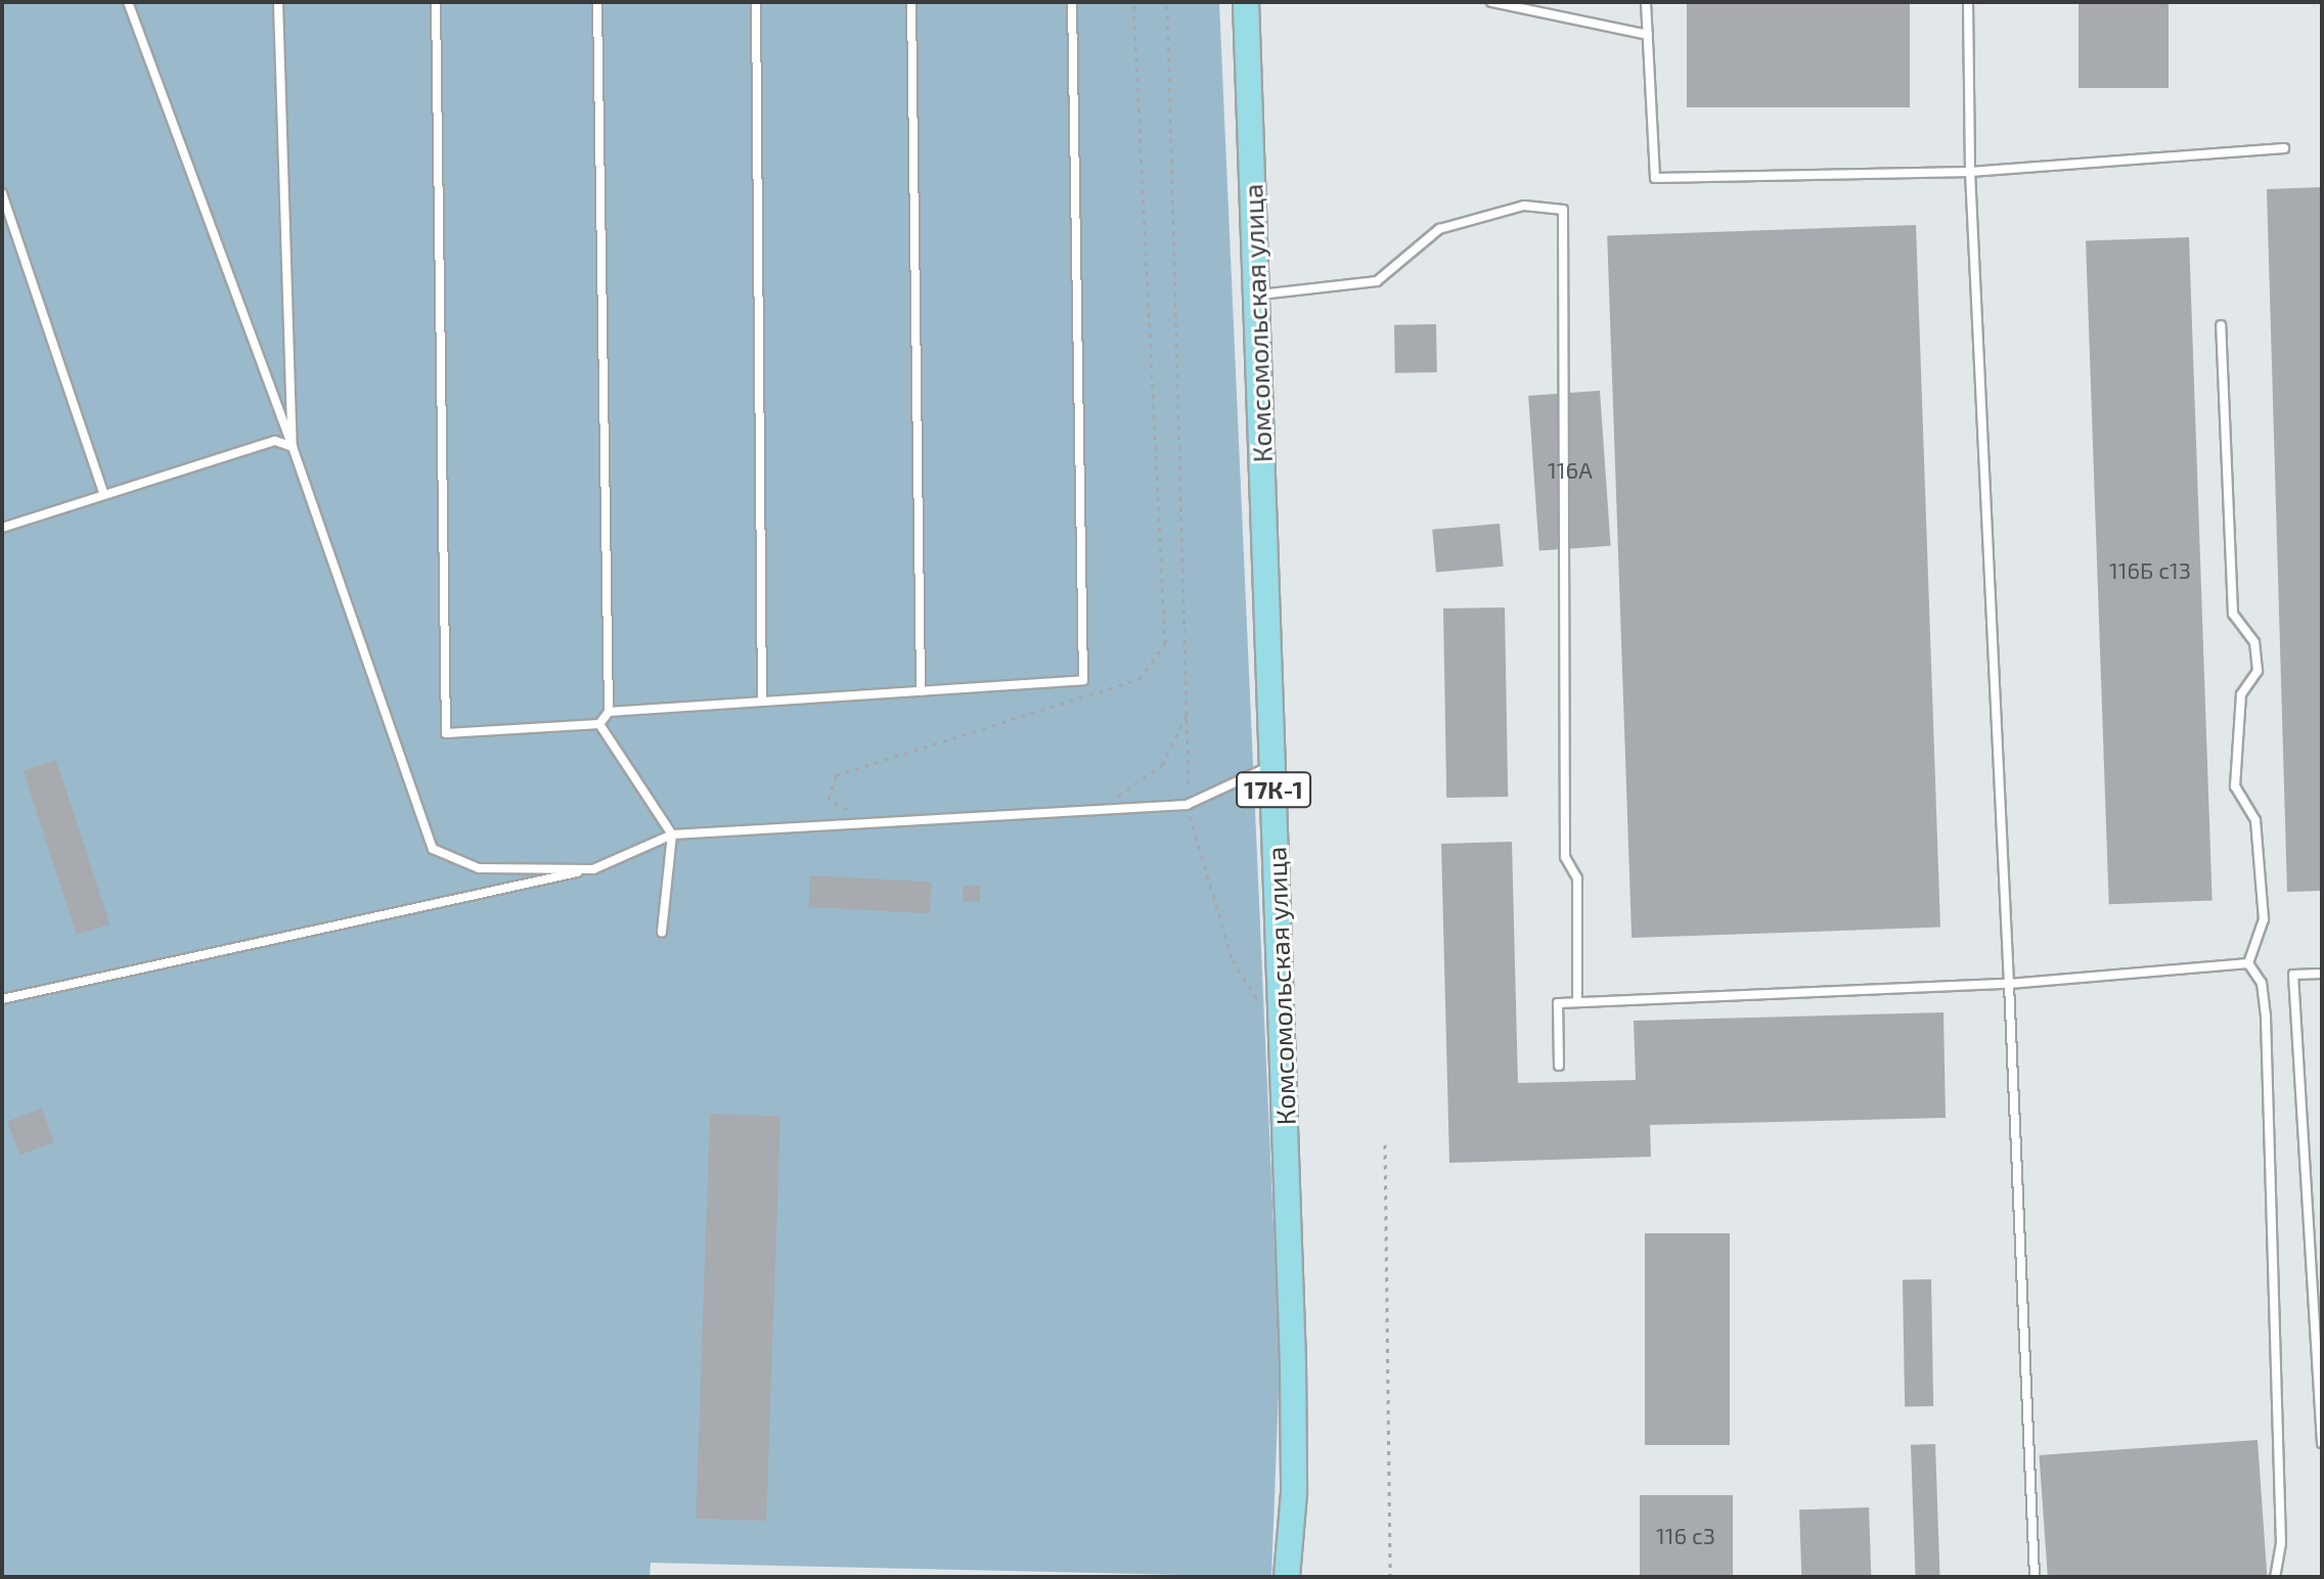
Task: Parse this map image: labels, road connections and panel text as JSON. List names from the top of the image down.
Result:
{
  "streets": {
    "main road": ["Комсомольская улица", "17К-1"]
  },
  "house_numbers": ["116А", "116Б с13", "116 с3"]
}
